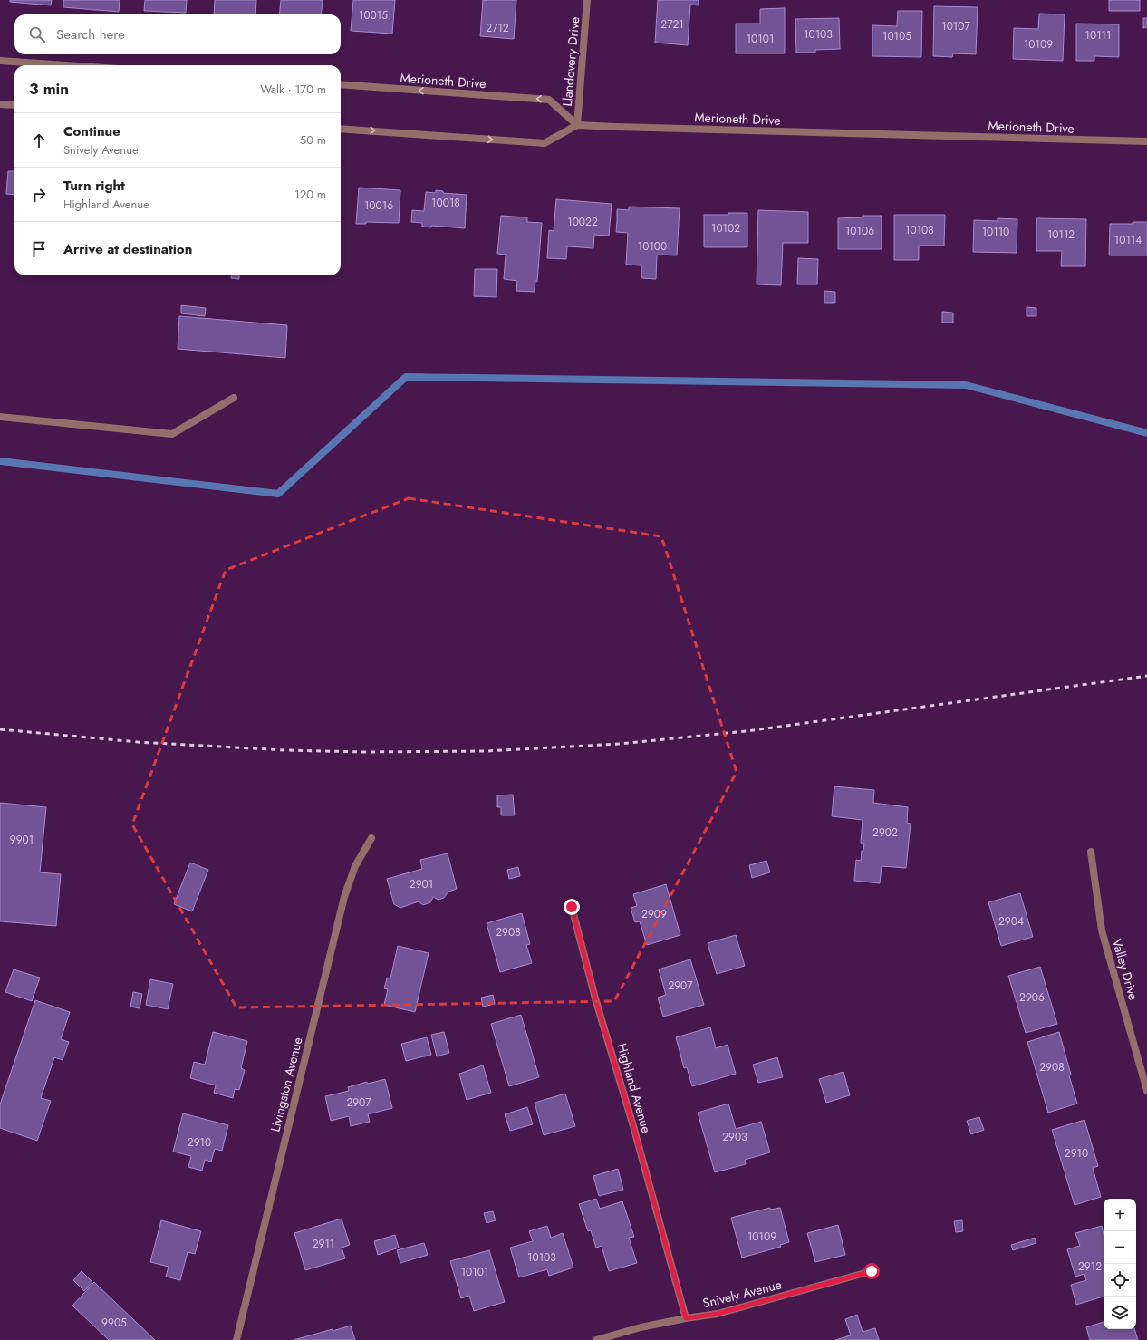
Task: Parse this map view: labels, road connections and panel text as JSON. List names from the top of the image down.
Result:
{
  "streets": {
    "street": [
      "Llandovery Drive",
      "Merioneth Drive",
      "Valley Drive",
      "Livingston Avenue",
      "Highland Avenue",
      "Snively Avenue"
    ]
  },
  "crossings": [
    ["Llandovery Drive", "Merioneth Drive"],
    ["Highland Avenue", "Snively Avenue"]
  ],
  "house_numbers": [
    "10015",
    "2721",
    "10107",
    "2712",
    "10103",
    "10111",
    "10105",
    "10101",
    "10109",
    "10018",
    "10016",
    "10022",
    "10102",
    "10108",
    "10106",
    "10110",
    "10112",
    "10114",
    "10100",
    "2902",
    "9901",
    "2901",
    "2909",
    "2904",
    "2908",
    "2907",
    "2906",
    "2908",
    "2907",
    "2903",
    "2910",
    "2910",
    "10109",
    "2911",
    "10103",
    "2912",
    "10101",
    "9905"
  ],
  "page": {
    "search": "Search here",
    "heading": ["3 min", "Walk · 170 m"],
    "list": [
      ["Continue", "Snively Avenue", "50 m"],
      ["Turn right", "Highland Avenue", "120 m"],
      "Arrive at destination"
    ],
    "map_buttons": ["+", "−"]
  }
}
